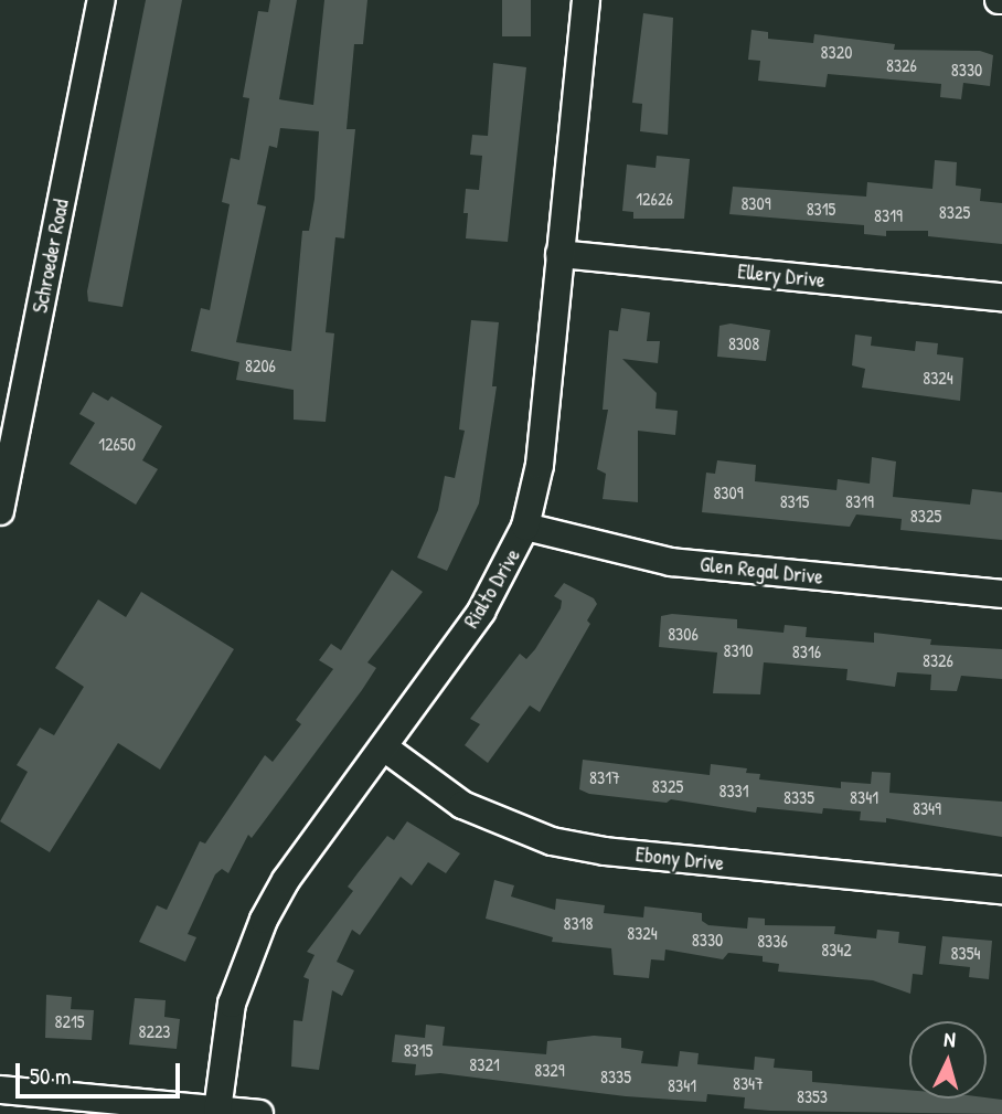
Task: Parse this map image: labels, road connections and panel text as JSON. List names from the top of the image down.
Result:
{
  "streets": {
    "street": [
      "Schroeder Road",
      "Ellery Drive",
      "Glen Regal Drive",
      "Rialto Drive",
      "Ebony Drive"
    ]
  },
  "crossings": [
    ["Ellery Drive", "Rialto Drive"],
    ["Glen Regal Drive", "Rialto Drive"],
    ["Rialto Drive", "Ebony Drive"]
  ],
  "house_numbers": [
    "8320",
    "8326",
    "8330",
    "12626",
    "8309",
    "8315",
    "8325",
    "8319",
    "8308",
    "8206",
    "8324",
    "12650",
    "8309",
    "8315",
    "8319",
    "8325",
    "8306",
    "8310",
    "8316",
    "8326",
    "8317",
    "8325",
    "8331",
    "8335",
    "8341",
    "8349",
    "8318",
    "8324",
    "8330",
    "8336",
    "8342",
    "8354",
    "8215",
    "8223",
    "8315",
    "8321",
    "8329",
    "8335",
    "8347",
    "8341",
    "8353"
  ],
  "scale_bar": "50 m",
  "north": "top"
}
